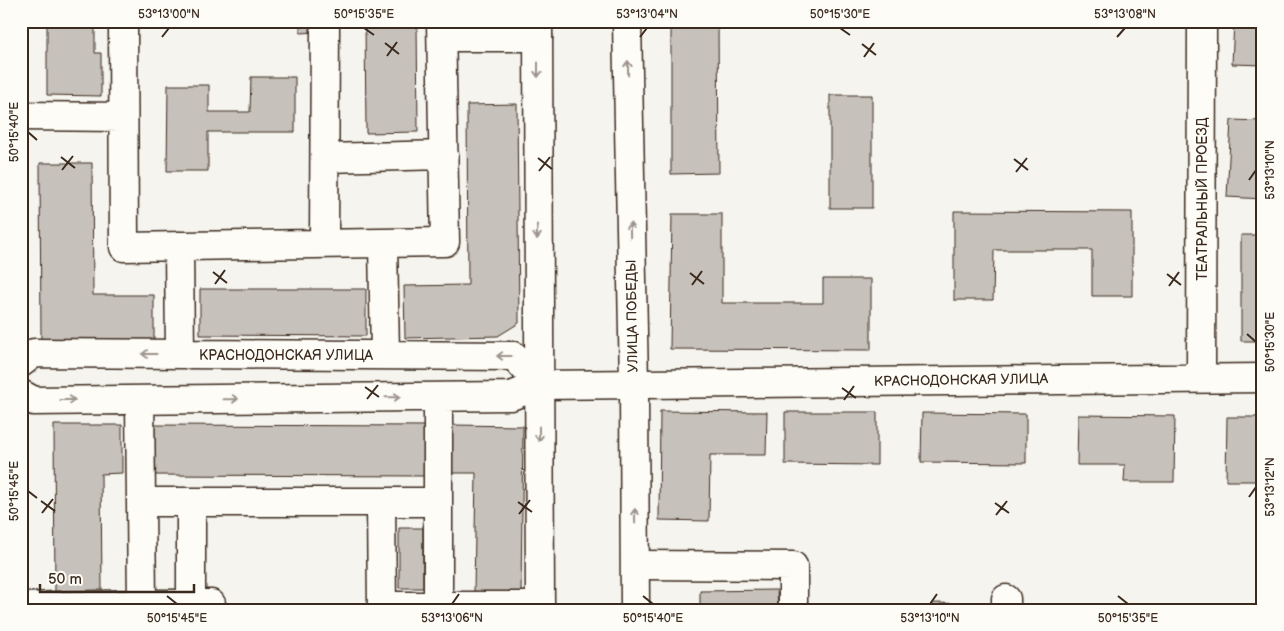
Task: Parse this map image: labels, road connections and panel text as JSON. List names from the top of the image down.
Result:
{
  "streets": {
    "street": ["ТЕАТРАЛЬНЫЙ ПРОЕЗД", "УЛИЦА ПОБЕДЫ", "КРАСНОДОНСКАЯ УЛИЦА"]
  },
  "crossings": [
    ["ТЕАТРАЛЬНЫЙ ПРОЕЗД", "КРАСНОДОНСКАЯ УЛИЦА"],
    ["УЛИЦА ПОБЕДЫ", "КРАСНОДОНСКАЯ УЛИЦА"]
  ],
  "scale_bar": "50 m",
  "coordinates": [
    "53°13'00\"N",
    "50°15'35\"E",
    "53°13'04\"N",
    "50°15'30\"E",
    "53°13'08\"N",
    "50°15'40\"E",
    "53°13'10\"N",
    "53°13'12\"N",
    "50°15'45\"E",
    "53°13'06\"N"
  ]
}
